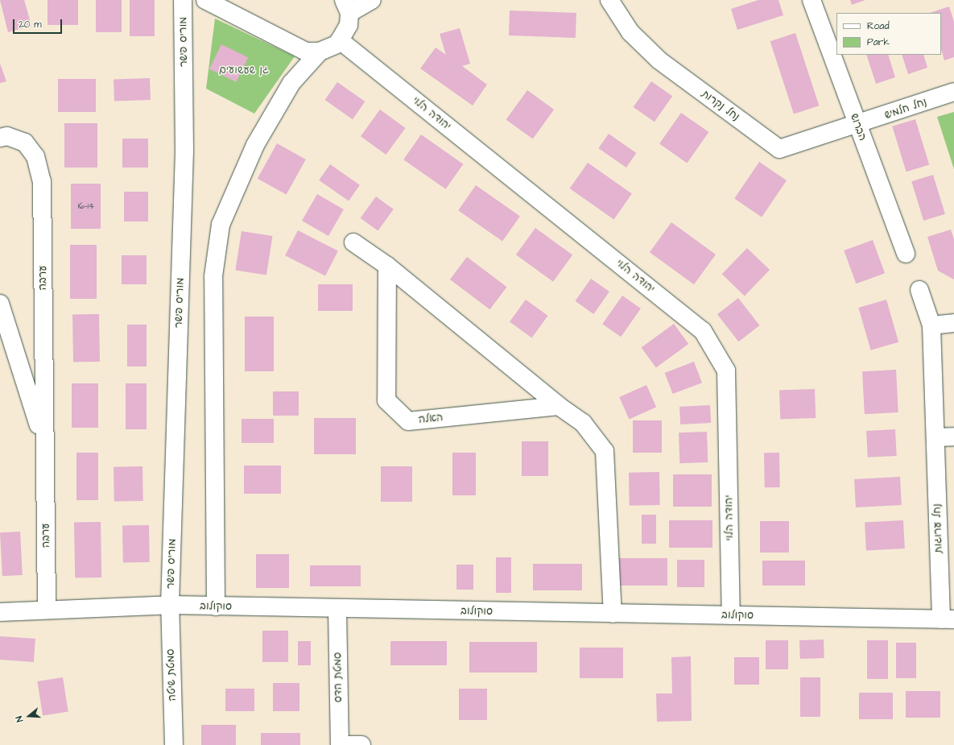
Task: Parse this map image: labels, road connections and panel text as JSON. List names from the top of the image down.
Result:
{
  "streets": {
    "street": [
      "מוריס פישר",
      "נחל נקרות",
      "נחל חלמיש",
      "יהודה הלוי",
      "הברוש",
      "ערבה",
      "האלה",
      "נחל ערוגות",
      "סוקולוב",
      "סמטת שיטה",
      "סמטת הדס"
    ]
  },
  "crossings": [
    ["מוריס פישר", "סוקולוב"],
    ["מוריס פישר", "סמטת שיטה"],
    ["נחל נקרות", "נחל חלמיש"],
    ["נחל נקרות", "הברוש"],
    ["נחל חלמיש", "הברוש"],
    ["יהודה הלוי", "סוקולוב"],
    ["ערבה", "סוקולוב"],
    ["נחל ערוגות", "סוקולוב"],
    ["סוקולוב", "סמטת שיטה"],
    ["סוקולוב", "סמטת הדס"]
  ],
  "parks": ["גן שעשועים"],
  "house_numbers": ["16-14"],
  "legend": ["Road", "Park"],
  "scale_bar": "20 m",
  "north": "left"
}
